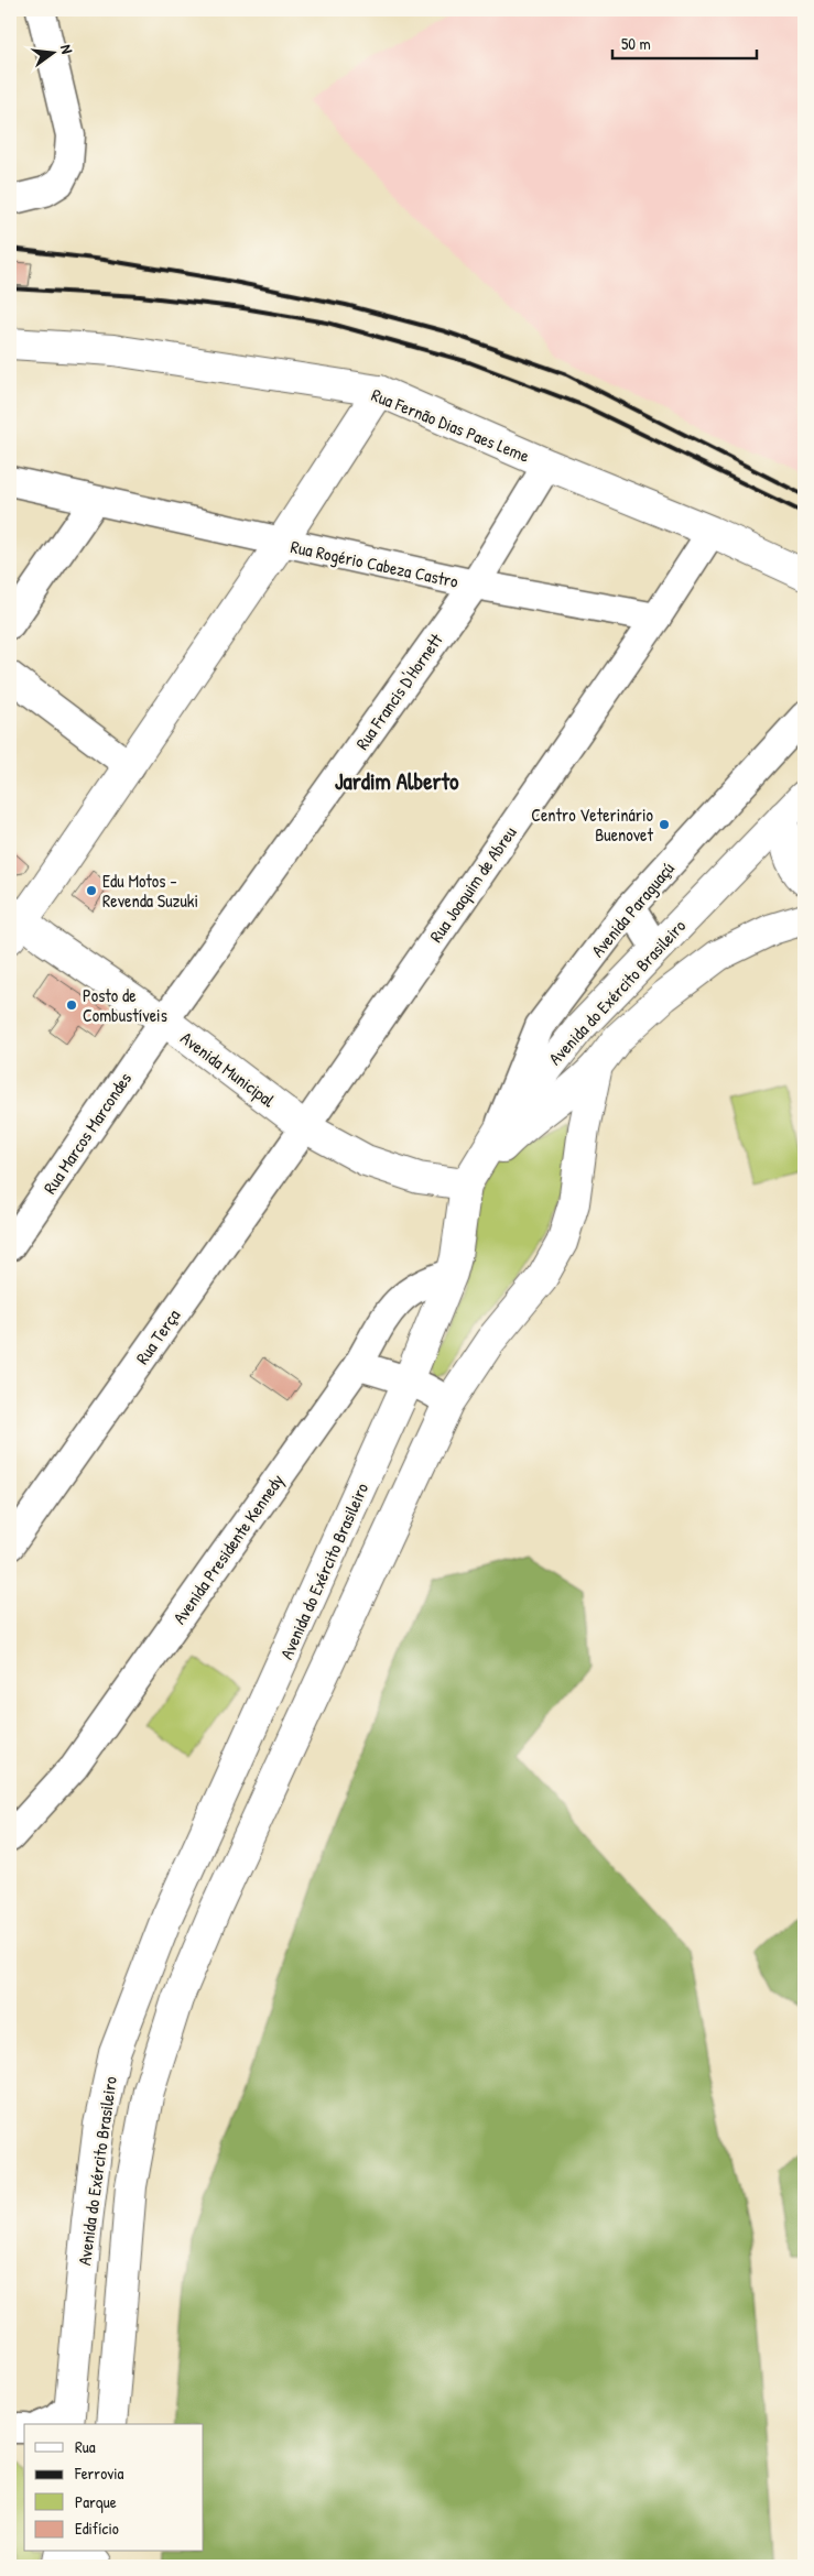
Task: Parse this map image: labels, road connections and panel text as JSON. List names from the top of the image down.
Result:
{
  "streets": {
    "main road": ["Rua Fernão Dias Paes Leme", "Avenida do Exército Brasileiro", "Avenida Municipal"],
    "street": [
      "Rua Rogério Cabeza Castro",
      "Rua Francis D'Hornett",
      "Rua Joaquim de Abreu",
      "Avenida Paraguaçú",
      "Rua Marcos Marcondes",
      "Rua Terça",
      "Avenida Presidente Kennedy"
    ]
  },
  "crossings": [
    ["Rua Fernão Dias Paes Leme", "Rua Francis D'Hornett"],
    ["Rua Fernão Dias Paes Leme", "Rua Joaquim de Abreu"],
    ["Rua Rogério Cabeza Castro", "Rua Francis D'Hornett"],
    ["Rua Rogério Cabeza Castro", "Rua Joaquim de Abreu"],
    ["Rua Francis D'Hornett", "Avenida Municipal"],
    ["Rua Francis D'Hornett", "Rua Marcos Marcondes"],
    ["Rua Joaquim de Abreu", "Avenida Municipal"],
    ["Rua Joaquim de Abreu", "Rua Terça"],
    ["Avenida Paraguaçú", "Avenida do Exército Brasileiro"],
    ["Avenida do Exército Brasileiro", "Avenida Municipal"],
    ["Avenida do Exército Brasileiro", "Avenida Presidente Kennedy"],
    ["Avenida Municipal", "Rua Marcos Marcondes"],
    ["Avenida Municipal", "Rua Terça"]
  ],
  "districts": ["Jardim Alberto"],
  "places": ["Centro Veterinário Buenovet", "Edu Motos - Revenda Suzuki", "Posto de Combustíveis"],
  "legend": [
    "Rua",
    "Ferrovia",
    "Parque",
    "Edifício"
  ],
  "scale_bar": "50 m",
  "north": "right"
}
